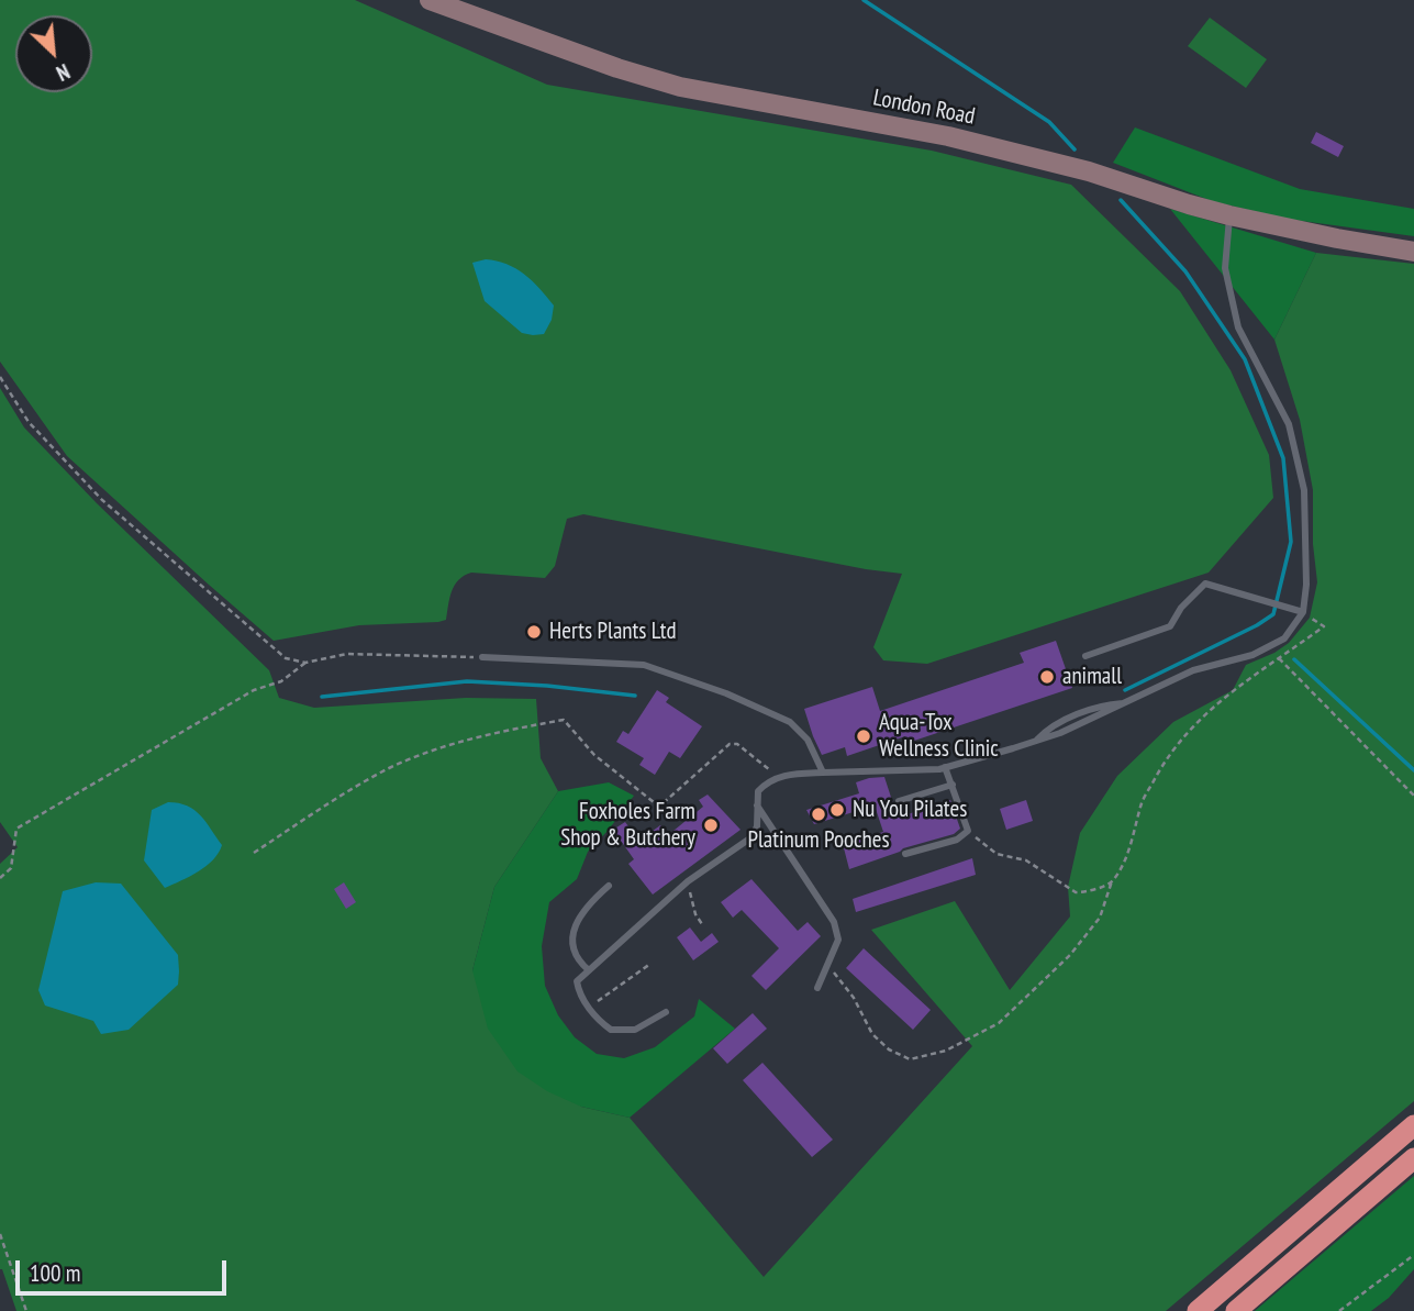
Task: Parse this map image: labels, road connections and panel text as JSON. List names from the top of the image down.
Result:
{
  "streets": {
    "main road": ["London Road"]
  },
  "places": [
    "Herts Plants Ltd",
    "animall",
    "Aqua-Tox Wellness Clinic",
    "Nu You Pilates",
    "Platinum Pooches",
    "Foxholes Farm Shop & Butchery"
  ],
  "scale_bar": "100 m",
  "north": "bottom right"
}
